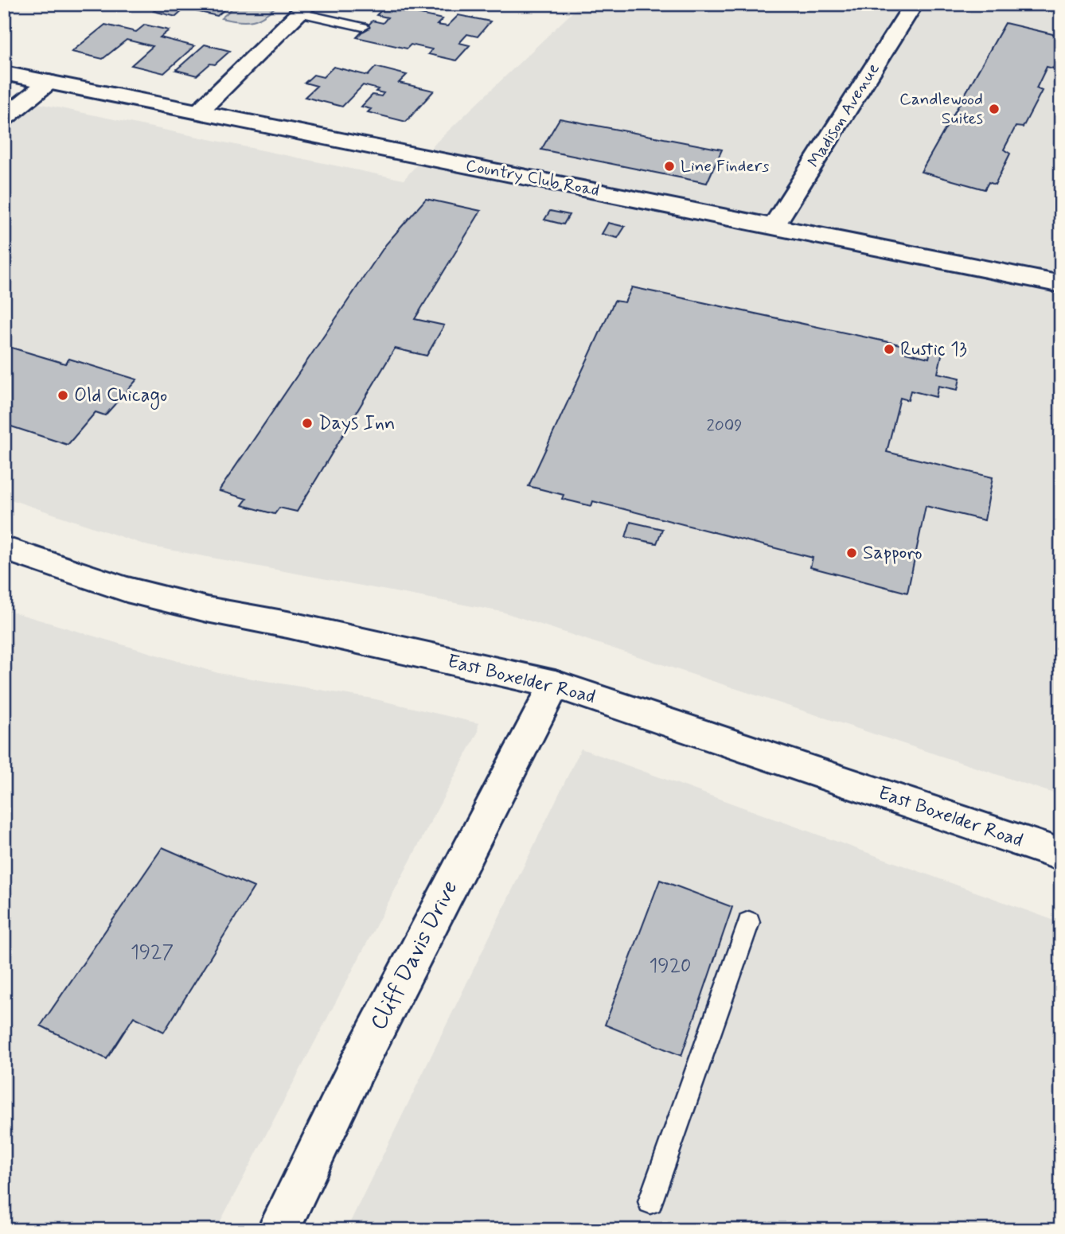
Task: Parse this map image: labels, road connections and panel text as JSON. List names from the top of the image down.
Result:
{
  "streets": {
    "street": [
      "Madison Avenue",
      "Country Club Road",
      "East Boxelder Road",
      "Cliff Davis Drive"
    ]
  },
  "crossings": [
    ["Madison Avenue", "Country Club Road"],
    ["East Boxelder Road", "Cliff Davis Drive"]
  ],
  "places": [
    "Candlewood Suites",
    "Line Finders",
    "Rustic 13",
    "Old Chicago",
    "Days Inn",
    "Sapporo"
  ],
  "house_numbers": ["2009", "1927", "1920"]
}
